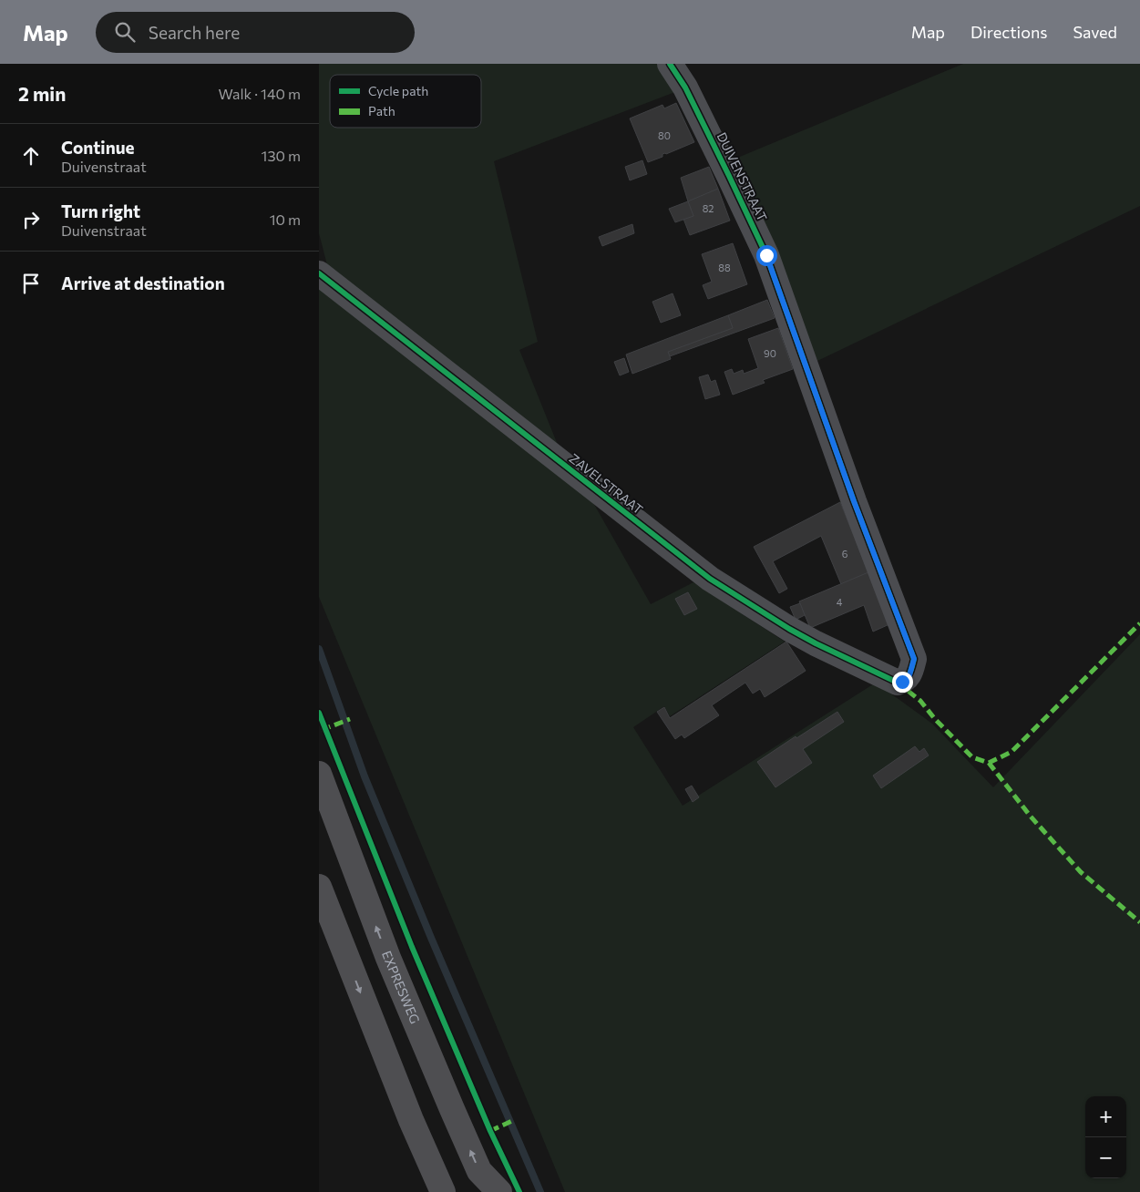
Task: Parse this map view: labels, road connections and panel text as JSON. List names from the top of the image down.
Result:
{
  "streets": {
    "highway": ["EXPRESWEG"],
    "street": ["DUIVENSTRAAT", "ZAVELSTRAAT"]
  },
  "crossings": [
    ["DUIVENSTRAAT", "ZAVELSTRAAT"]
  ],
  "house_numbers": [
    "80",
    "82",
    "88",
    "90",
    "6",
    "4"
  ],
  "legend": ["Cycle path", "Path"],
  "page": {
    "header": "Map",
    "search": "Search here",
    "nav": ["Map", "Directions", "Saved"],
    "heading": ["2 min", "Walk · 140 m"],
    "list": [
      ["Continue", "Duivenstraat", "130 m"],
      ["Turn right", "Duivenstraat", "10 m"],
      "Arrive at destination"
    ],
    "map_buttons": ["+", "−"]
  }
}
